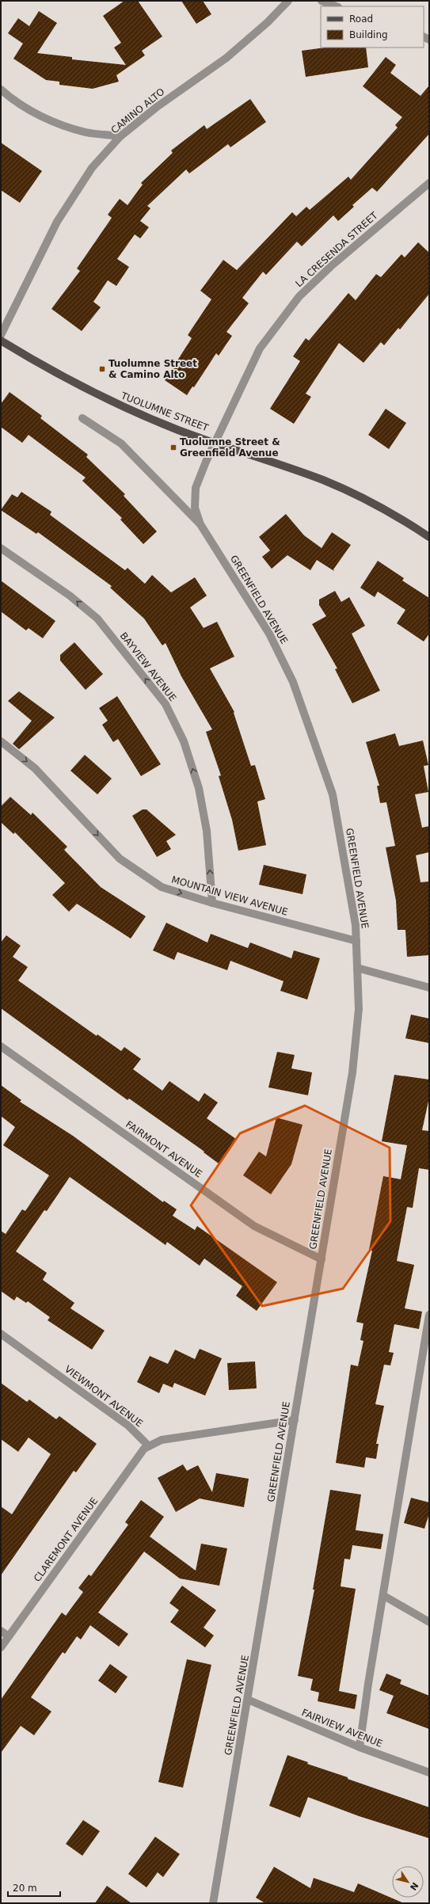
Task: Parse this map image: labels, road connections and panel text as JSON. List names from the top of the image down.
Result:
{
  "streets": {
    "main road": ["TUOLUMNE STREET"],
    "street": [
      "CAMINO ALTO",
      "LA CRESENDA STREET",
      "GREENFIELD AVENUE",
      "BAYVIEW AVENUE",
      "MOUNTAIN VIEW AVENUE",
      "FAIRMONT AVENUE",
      "VIEWMONT AVENUE",
      "CLAREMONT AVENUE",
      "FAIRVIEW AVENUE"
    ]
  },
  "crossings": [
    ["LA CRESENDA STREET", "TUOLUMNE STREET"],
    ["LA CRESENDA STREET", "GREENFIELD AVENUE"],
    ["TUOLUMNE STREET", "GREENFIELD AVENUE"],
    ["GREENFIELD AVENUE", "MOUNTAIN VIEW AVENUE"],
    ["GREENFIELD AVENUE", "FAIRMONT AVENUE"],
    ["GREENFIELD AVENUE", "FAIRVIEW AVENUE"],
    ["BAYVIEW AVENUE", "MOUNTAIN VIEW AVENUE"],
    ["VIEWMONT AVENUE", "CLAREMONT AVENUE"]
  ],
  "one_way": ["BAYVIEW AVENUE", "MOUNTAIN VIEW AVENUE"],
  "places": {
    "transit": ["Tuolumne Street & Camino Alto", "Tuolumne Street & Greenfield Avenue"]
  },
  "legend": ["Road", "Building"],
  "scale_bar": "20 m",
  "north": "bottom right"
}
